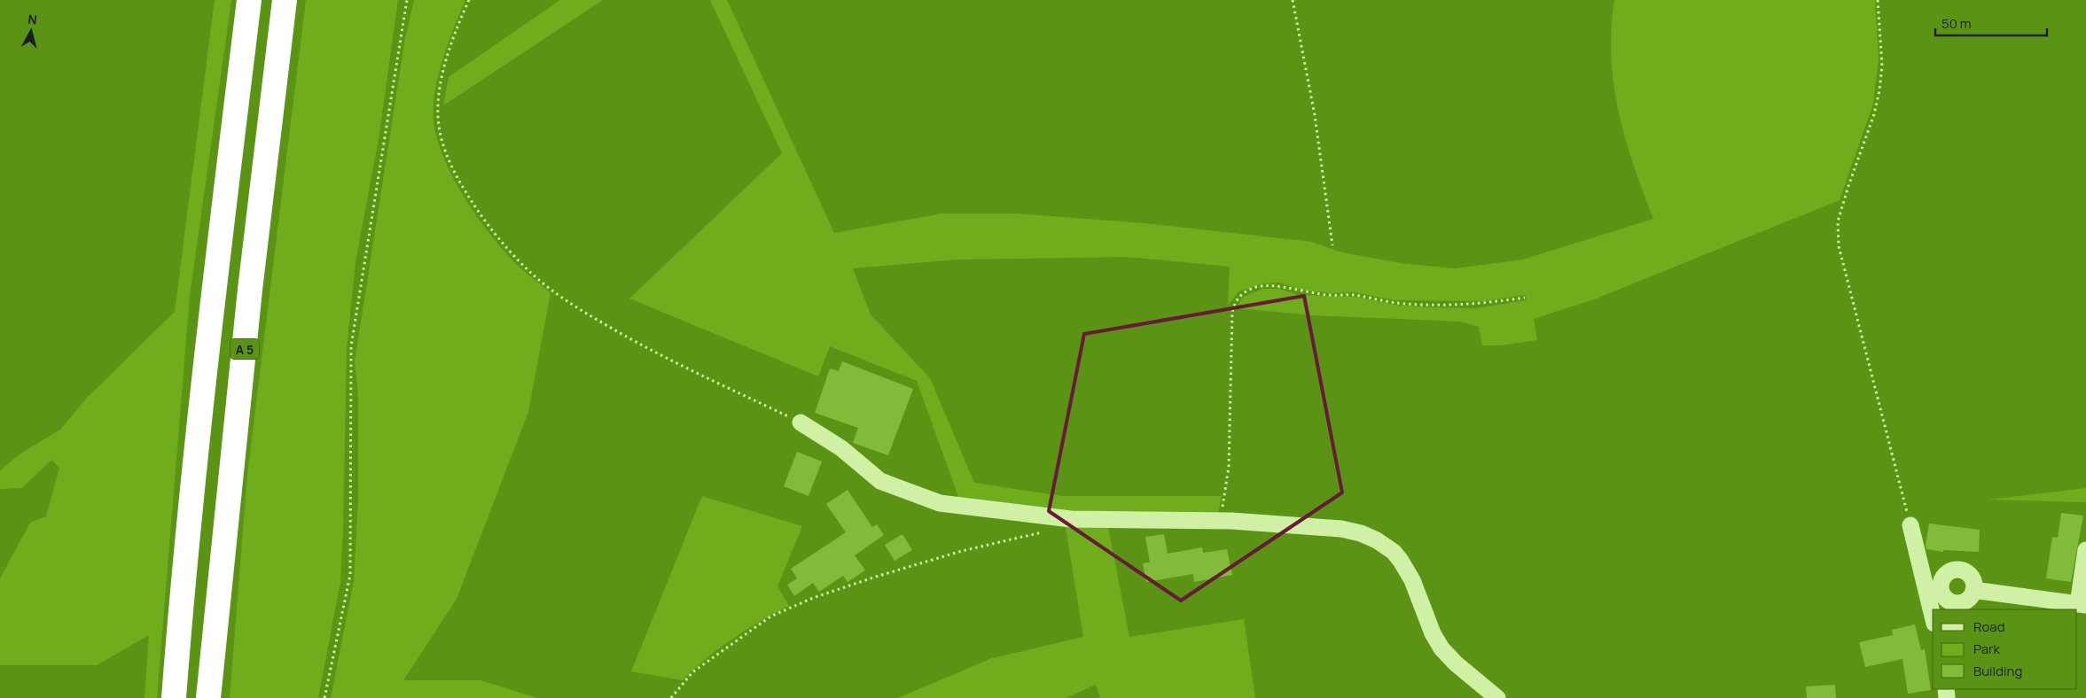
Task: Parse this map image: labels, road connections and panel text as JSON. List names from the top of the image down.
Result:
{
  "streets": {
    "highway": ["A 5"]
  },
  "legend": ["Road", "Park", "Building"],
  "scale_bar": "50 m",
  "north": "top"
}
